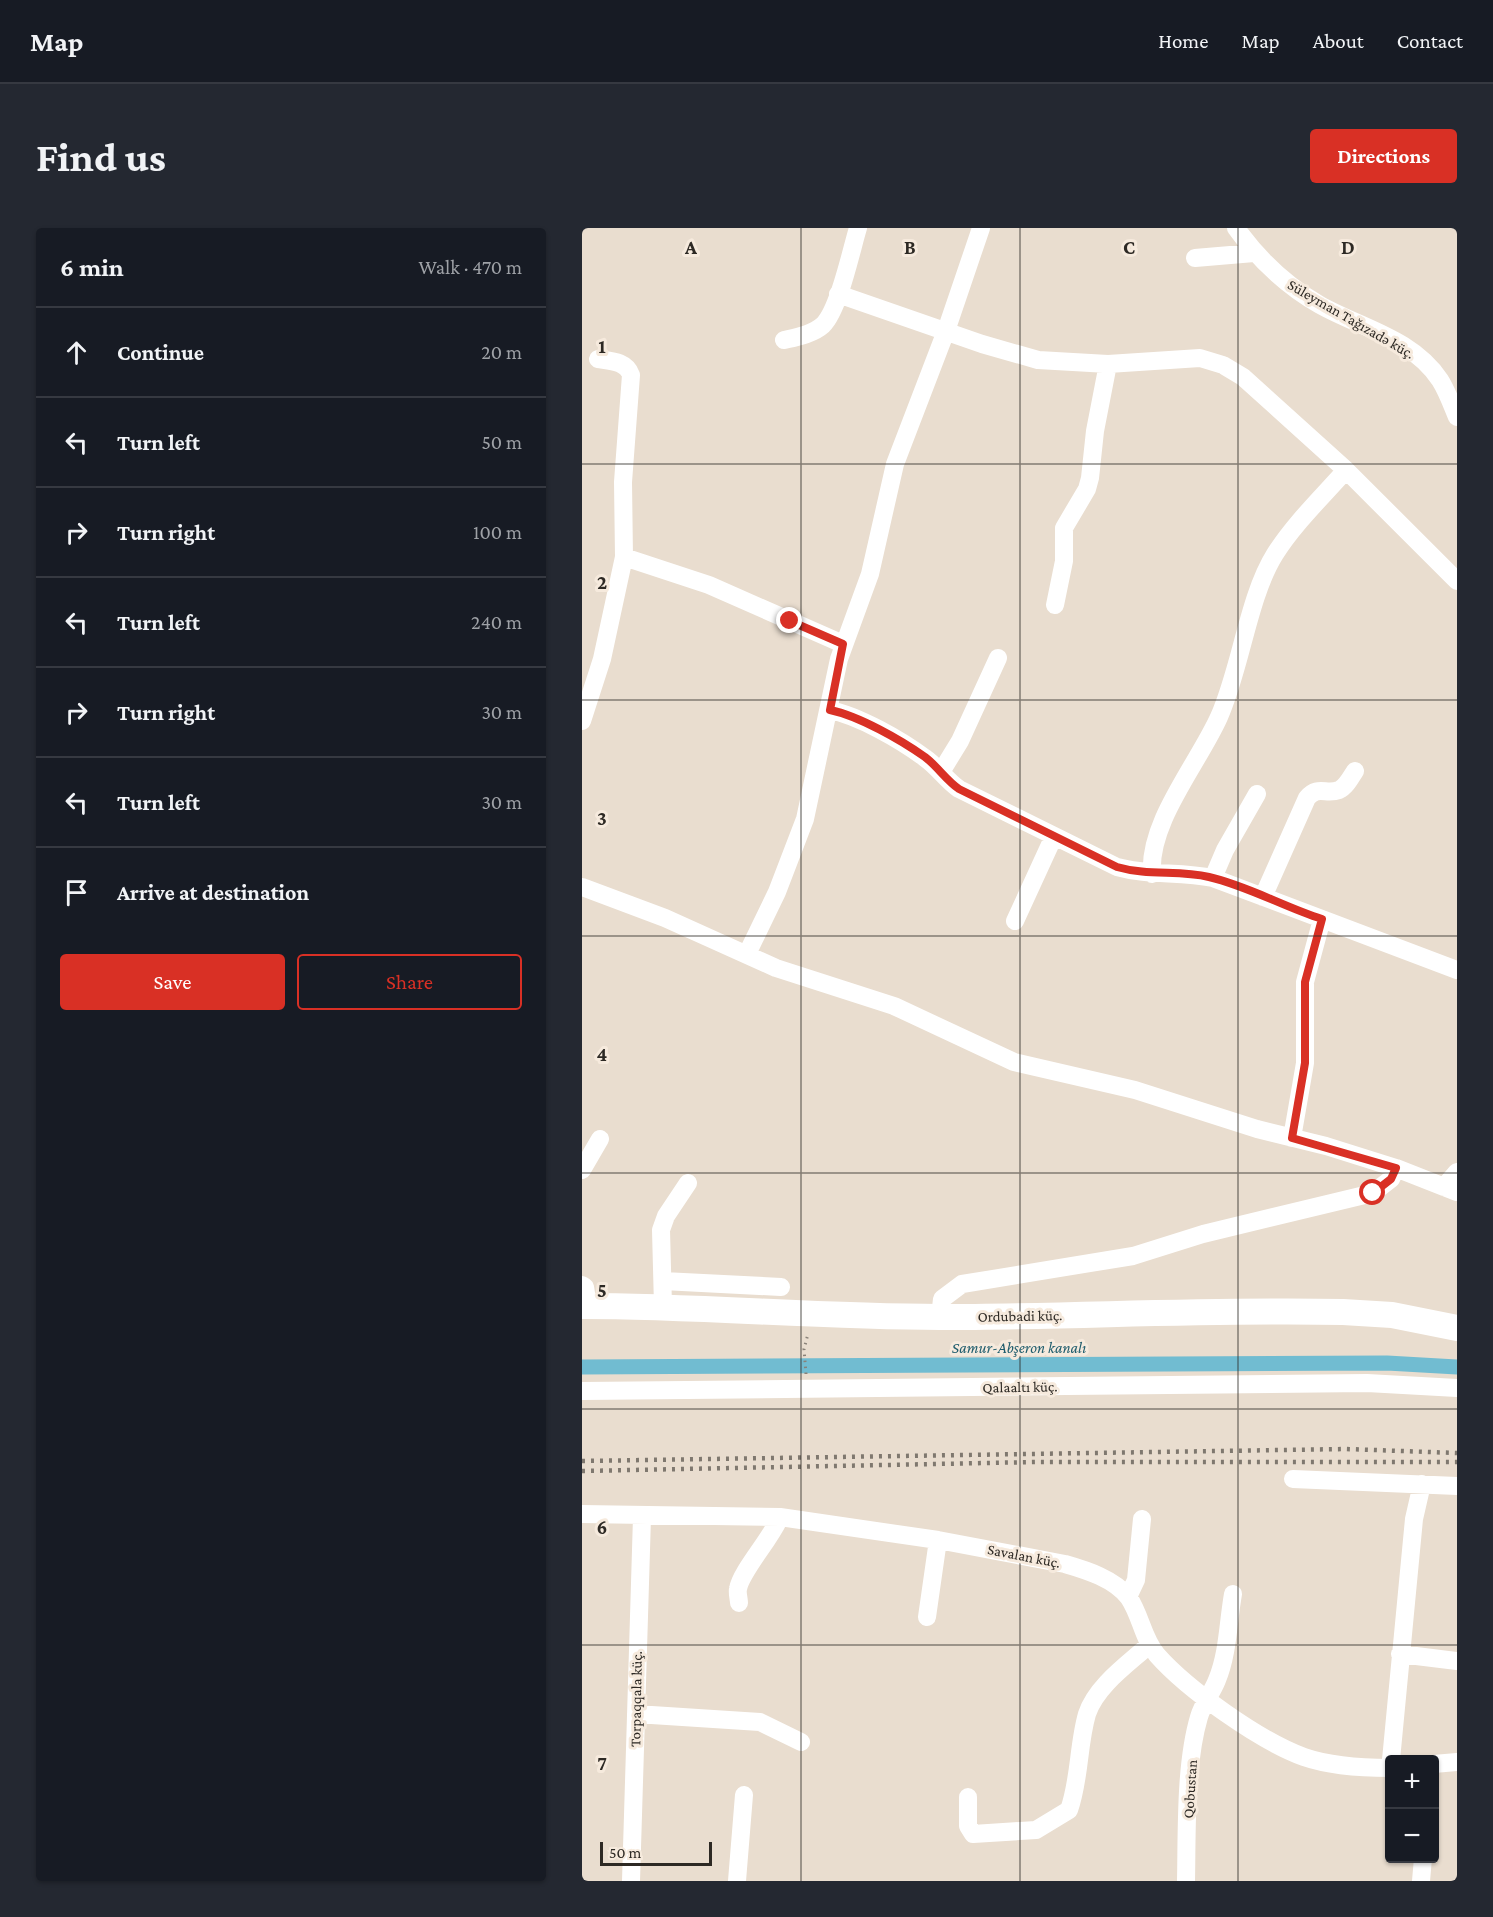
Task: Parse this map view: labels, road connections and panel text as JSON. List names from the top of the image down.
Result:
{
  "streets": {
    "street": [
      "Süleyman Tağızadə küç.",
      "Ordubadi küç.",
      "Qalaaltı küç.",
      "Savalan küç.",
      "Torpaqqala küç.",
      "Qobustan"
    ]
  },
  "crossings": [
    ["Savalan küç.", "Torpaqqala küç."],
    ["Savalan küç.", "Qobustan"]
  ],
  "water": ["Samur-Abşeron kanalı"],
  "scale_bar": "50 m",
  "page": {
    "header": "Map",
    "nav": [
      "Home",
      "Map",
      "About",
      "Contact"
    ],
    "buttons": [
      "Directions",
      ["Save", "Share"]
    ],
    "title": "Find us",
    "heading": ["6 min", "Walk · 470 m"],
    "list": [
      ["Continue", "20 m"],
      ["Turn left", "50 m"],
      ["Turn right", "100 m"],
      ["Turn left", "240 m"],
      ["Turn right", "30 m"],
      ["Turn left", "30 m"],
      "Arrive at destination"
    ],
    "map_buttons": ["+", "−"],
    "scale": "50 m"
  },
  "grid": {
    "columns": [
      "A",
      "B",
      "C",
      "D"
    ],
    "rows": [
      "1",
      "2",
      "3",
      "4",
      "5",
      "6",
      "7"
    ]
  }
}
